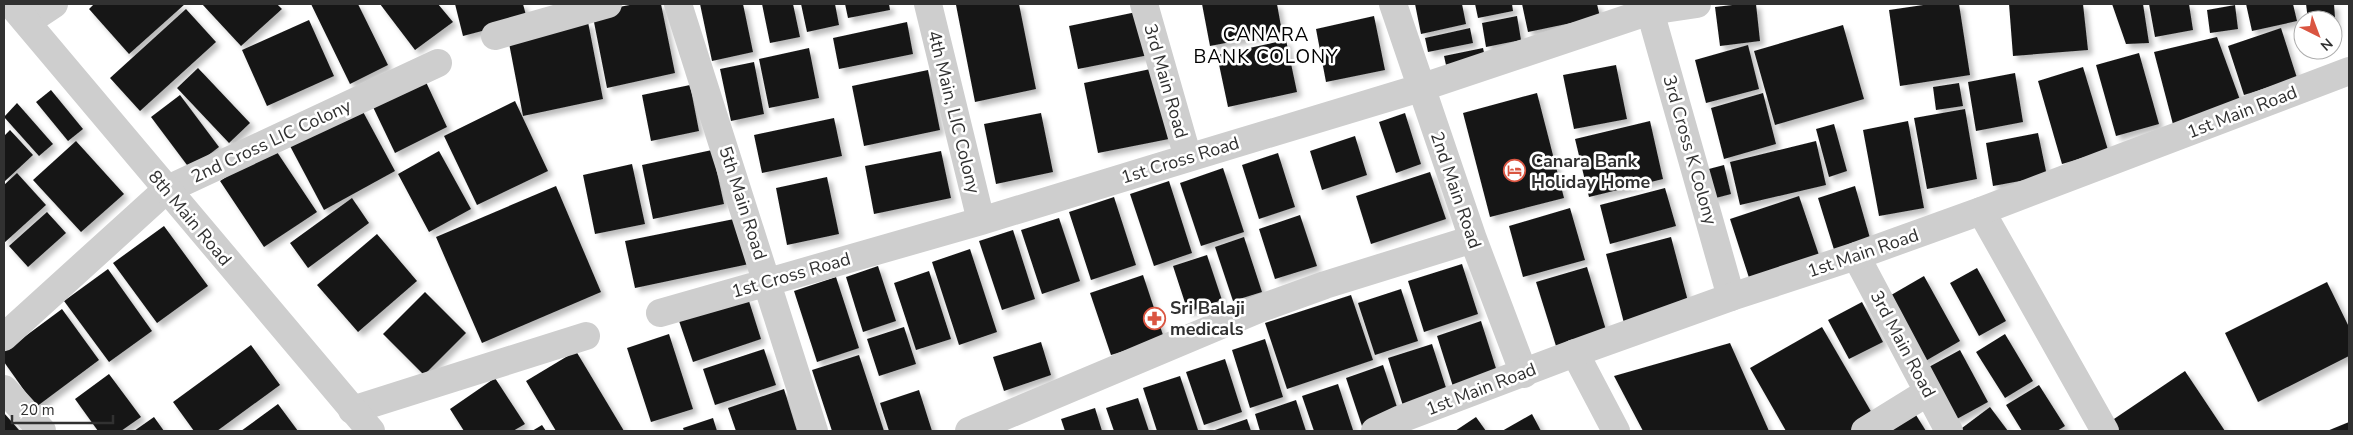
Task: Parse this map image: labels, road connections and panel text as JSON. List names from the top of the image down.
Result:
{
  "streets": {
    "street": [
      "3rd Main Road",
      "4th Main, LIC Colony",
      "1st Main Road",
      "2nd Cross LIC Colony",
      "3rd Cross K Colony",
      "1st Cross Road",
      "2nd Main Road",
      "5th Main Road",
      "8th Main Road"
    ]
  },
  "crossings": [
    ["3rd Main Road", "1st Main Road"],
    ["3rd Main Road", "1st Cross Road"],
    ["4th Main, LIC Colony", "1st Cross Road"],
    ["1st Main Road", "3rd Cross K Colony"],
    ["1st Main Road", "2nd Main Road"],
    ["2nd Cross LIC Colony", "8th Main Road"],
    ["3rd Cross K Colony", "1st Cross Road"],
    ["1st Cross Road", "2nd Main Road"],
    ["1st Cross Road", "5th Main Road"]
  ],
  "districts": ["CANARA BANK COLONY"],
  "places": {
    "hotel": ["Canara Bank Holiday Home"],
    "pharmacy": ["Sri Balaji medicals"]
  },
  "scale_bar": "20 m",
  "north": "bottom right"
}
